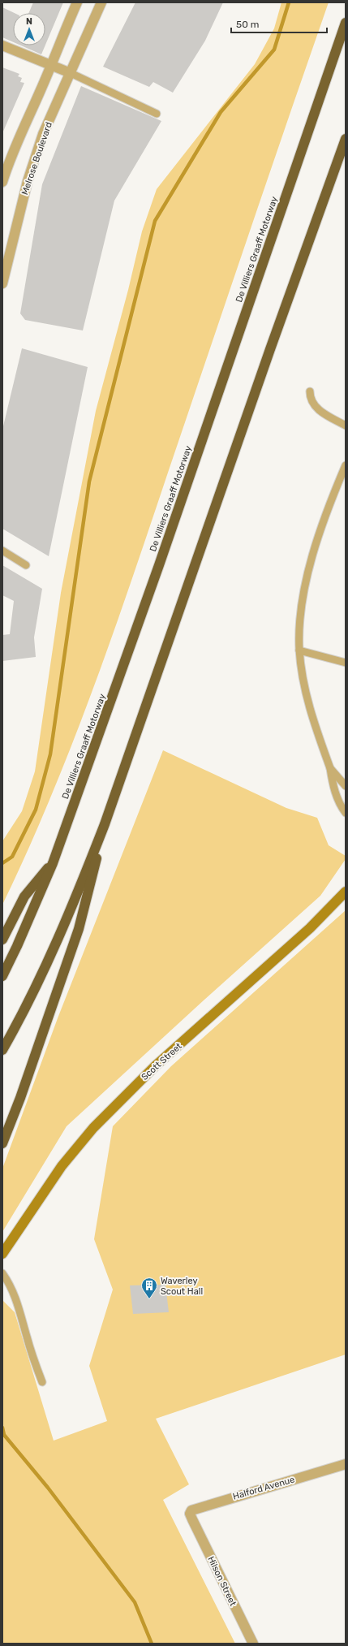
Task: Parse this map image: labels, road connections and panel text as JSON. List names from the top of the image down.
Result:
{
  "streets": {
    "highway": ["De Villiers Graaff Motorway"],
    "street": [
      "Melrose Boulevard",
      "Scott Street",
      "Halford Avenue",
      "Hilson Street"
    ]
  },
  "crossings": [
    ["Halford Avenue", "Hilson Street"]
  ],
  "places": {
    "building": ["Waverley Scout Hall"]
  },
  "scale_bar": "50 m",
  "north": "top"
}
